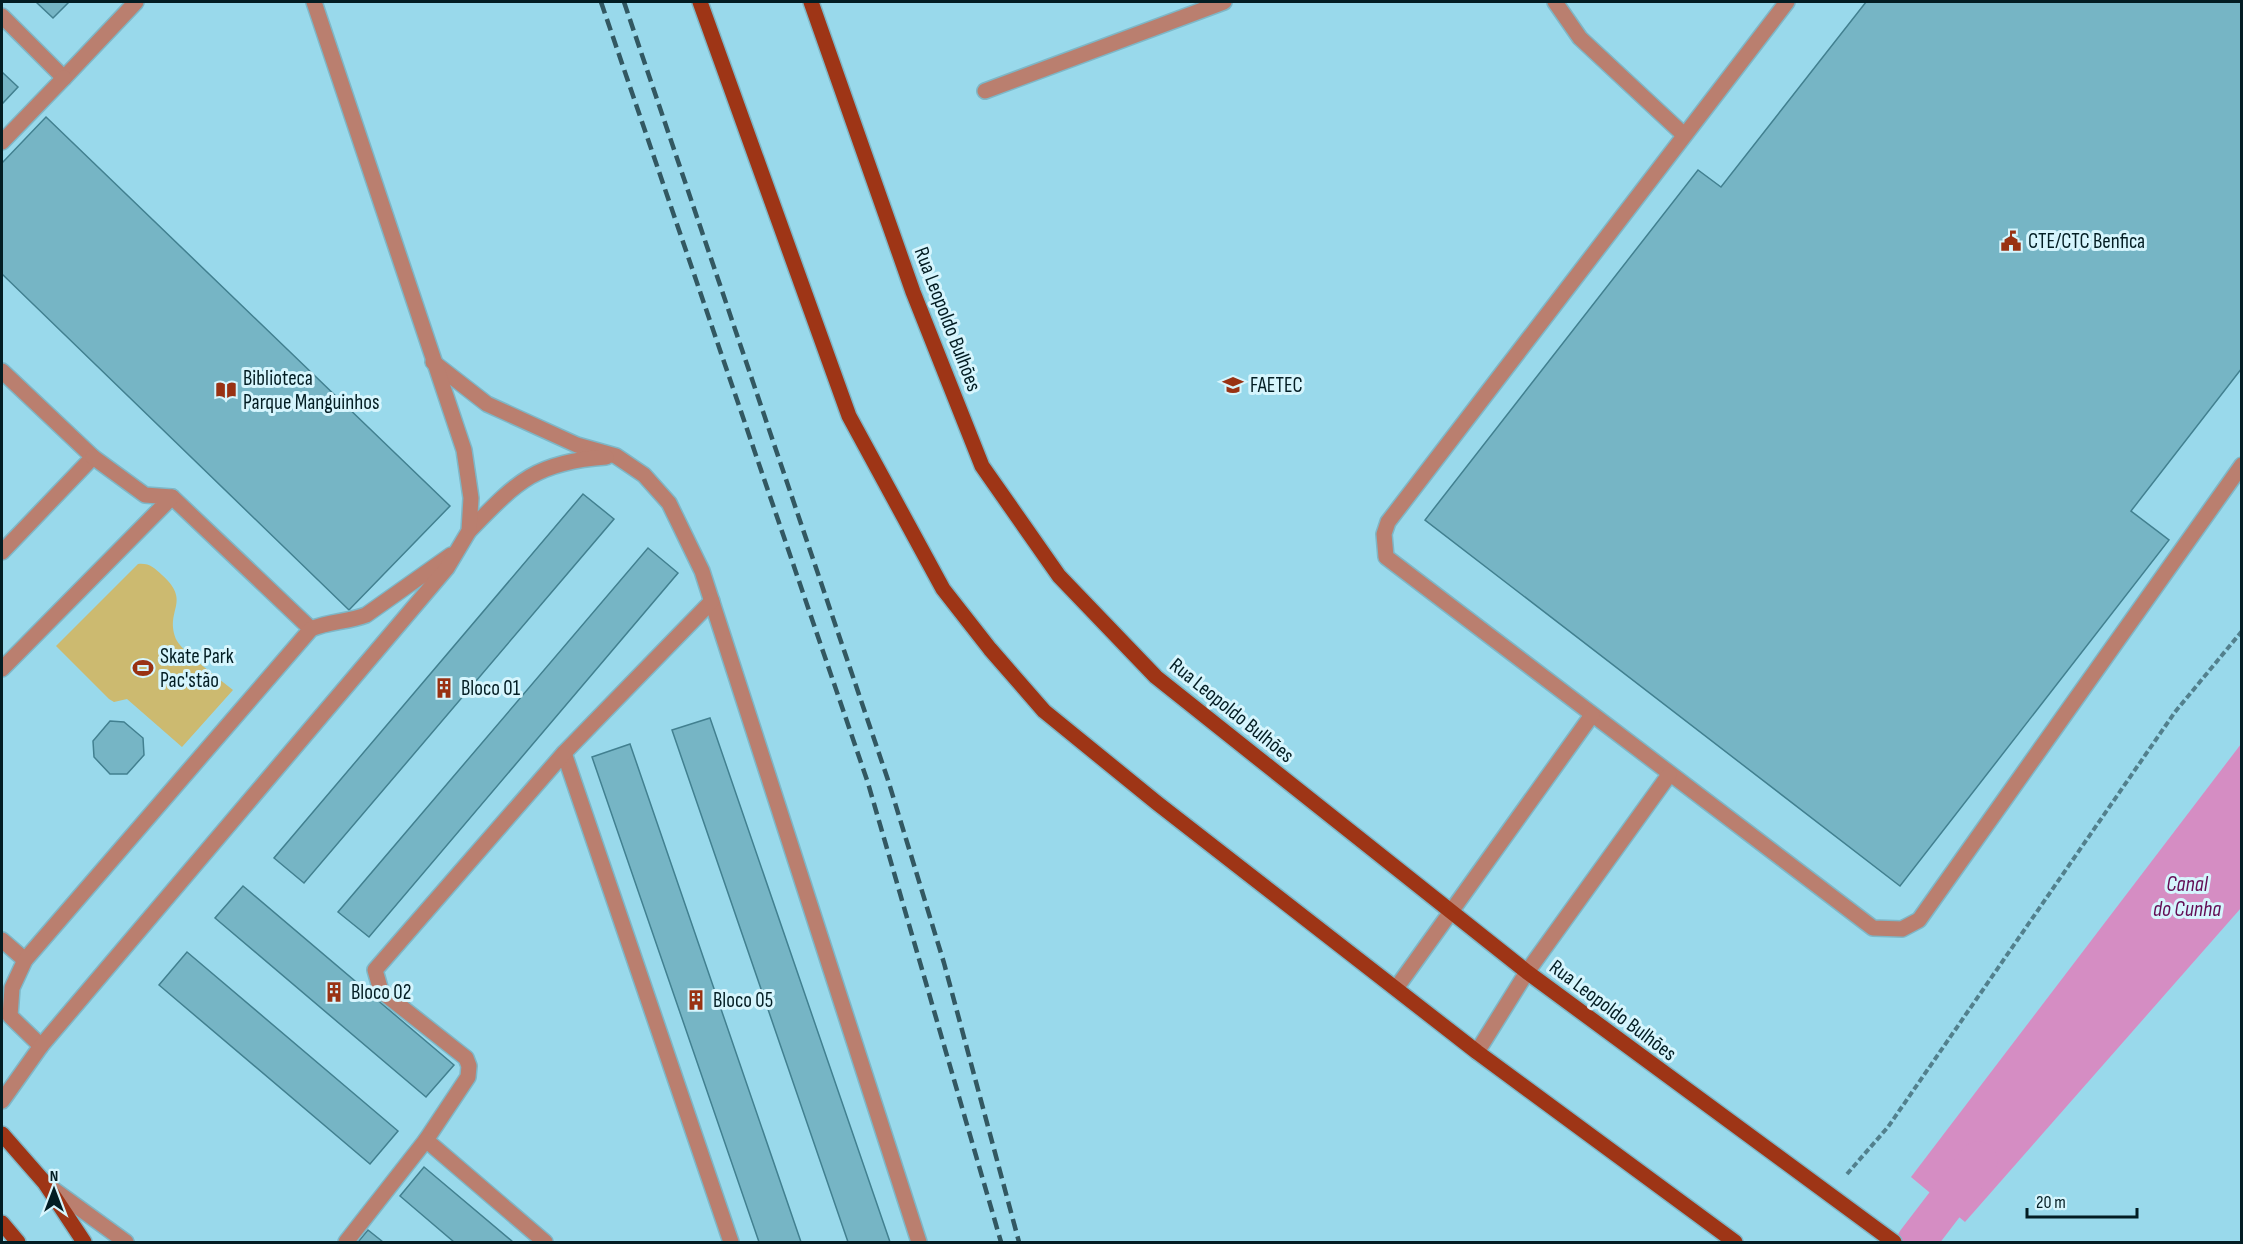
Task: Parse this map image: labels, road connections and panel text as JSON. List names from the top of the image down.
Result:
{
  "streets": {
    "main road": ["Rua Leopoldo Bulhões"]
  },
  "water": ["Canal do Cunha"],
  "places": {
    "public building": ["CTE/CTC Benfica"],
    "school or university": ["FAETEC"],
    "library": ["Biblioteca Parque Manguinhos"],
    "sports": ["Skate Park Pac'stão"],
    "building": ["Bloco 01", "Bloco 02", "Bloco 05"]
  },
  "scale_bar": "20 m",
  "north": "top"
}
